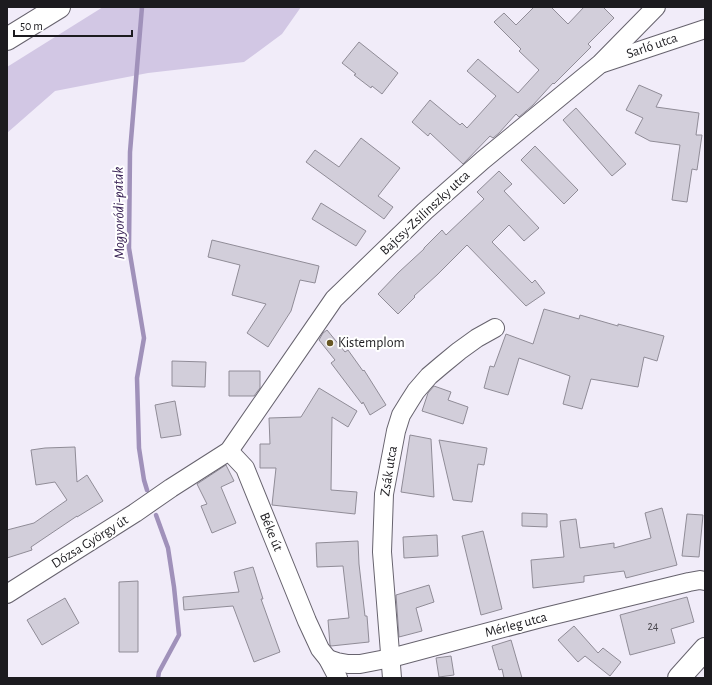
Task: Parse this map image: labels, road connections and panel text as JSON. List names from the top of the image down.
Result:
{
  "streets": {
    "street": [
      "Sarló utca",
      "Bajcsy-Zsilinszky utca",
      "Zsák utca",
      "Béke út",
      "Dózsa György út",
      "Mérleg utca"
    ]
  },
  "crossings": [
    ["Sarló utca", "Bajcsy-Zsilinszky utca"],
    ["Bajcsy-Zsilinszky utca", "Béke út"],
    ["Bajcsy-Zsilinszky utca", "Dózsa György út"],
    ["Zsák utca", "Mérleg utca"],
    ["Béke út", "Dózsa György út"],
    ["Béke út", "Mérleg utca"]
  ],
  "water": ["Mogyoródi-patak"],
  "places": ["Kistemplom"],
  "house_numbers": ["24"],
  "scale_bar": "50 m"
}
